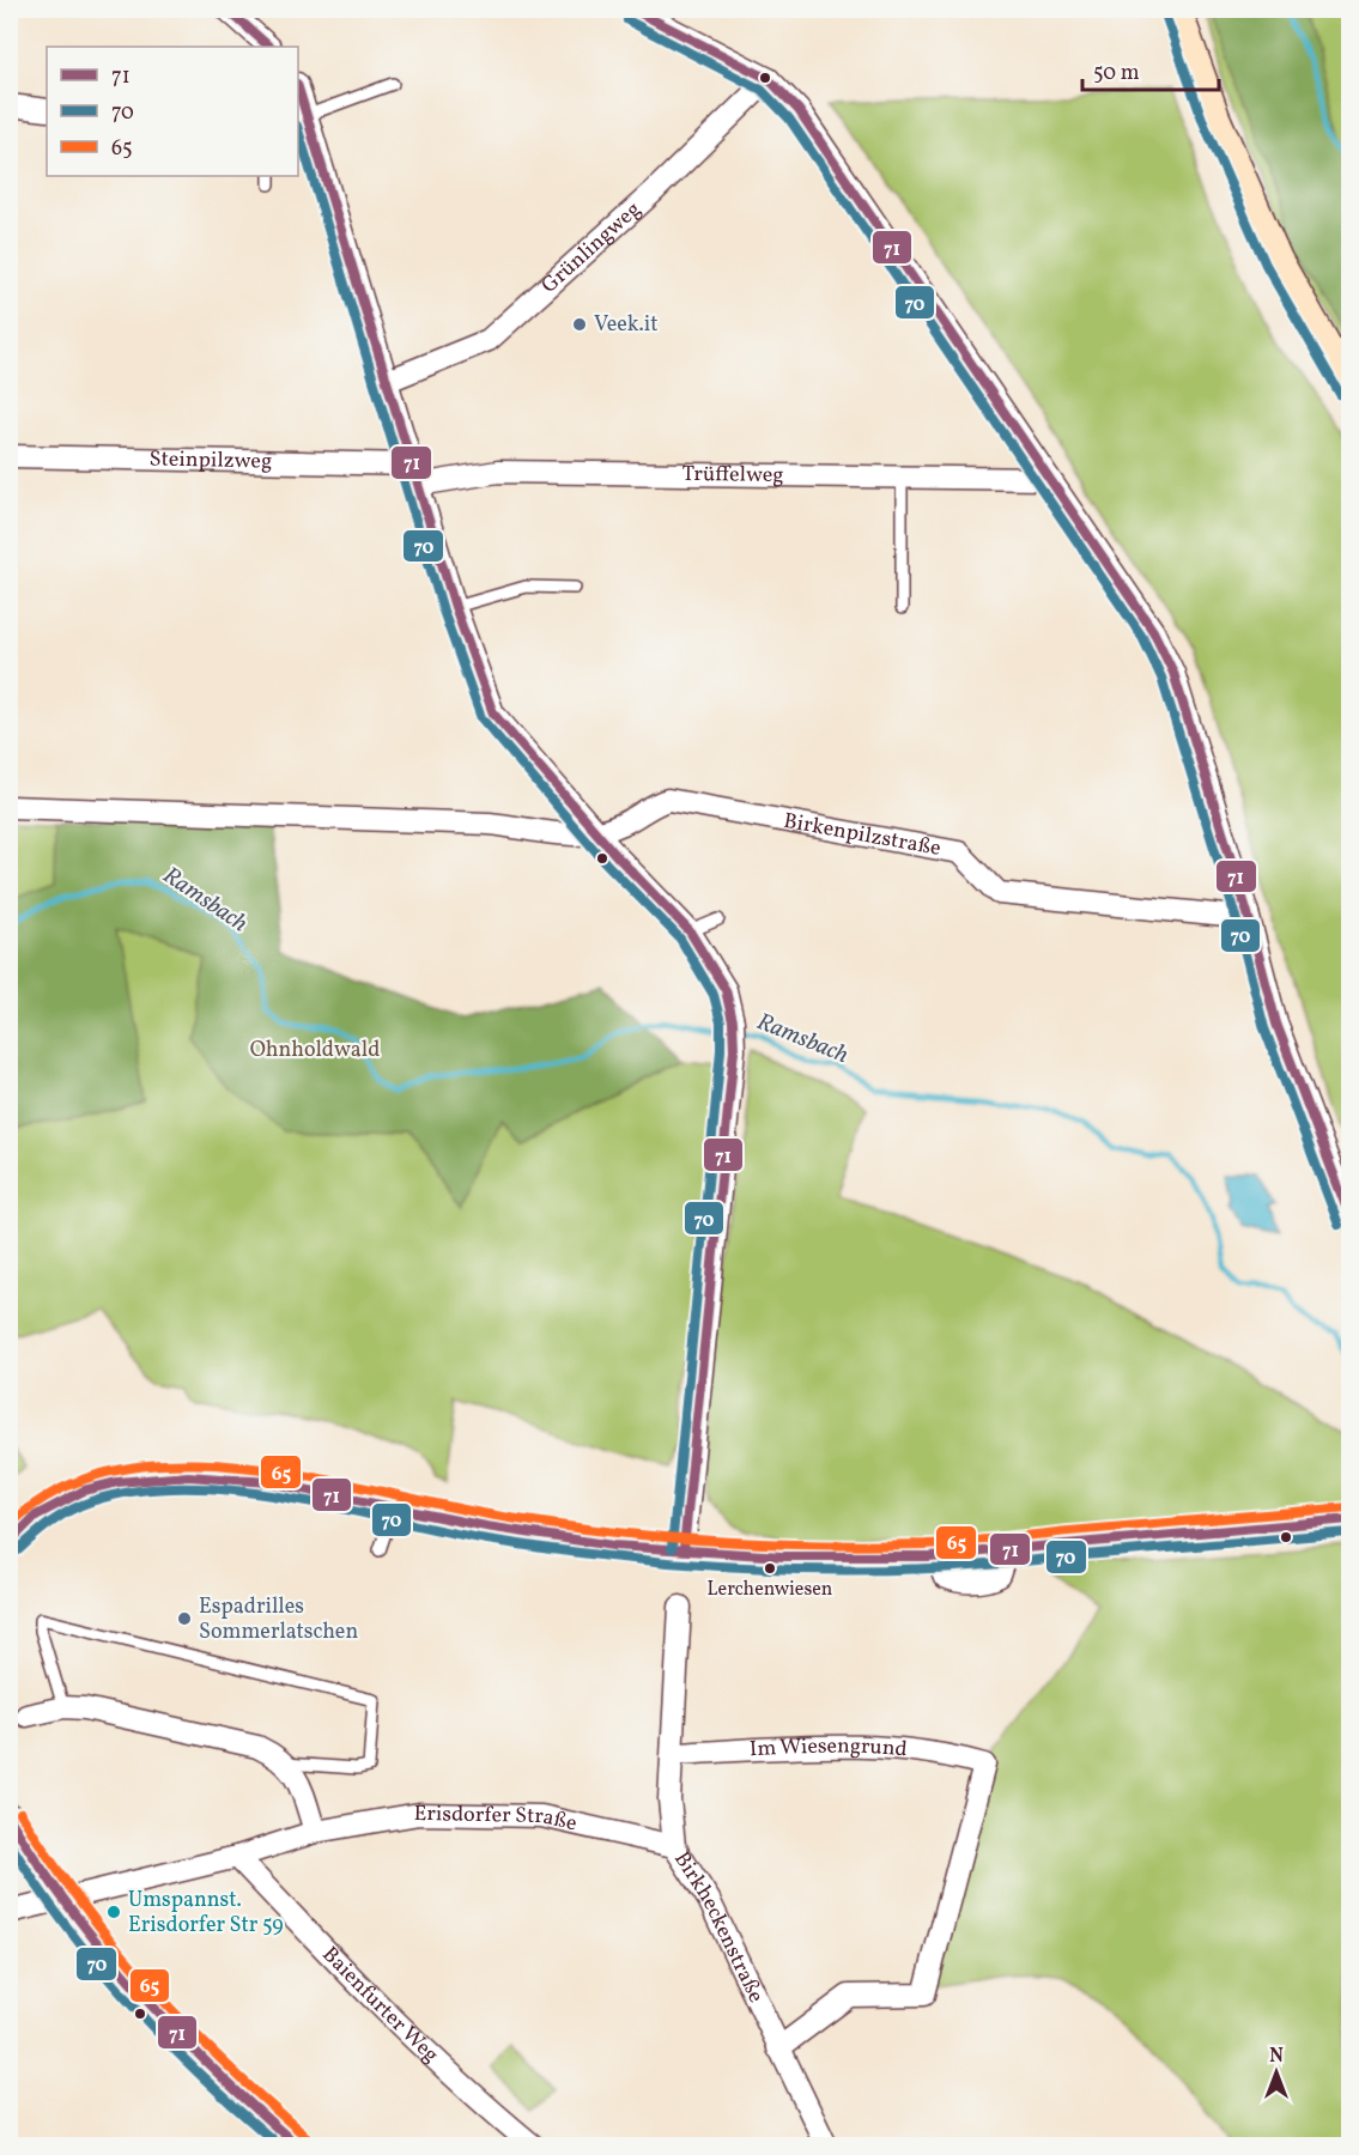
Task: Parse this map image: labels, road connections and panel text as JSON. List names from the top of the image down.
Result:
{
  "streets": {
    "street": [
      "Grünlingweg",
      "Steinpilzweg",
      "Trüffelweg",
      "Birkenpilzstraße",
      "Im Wiesengrund",
      "Erisdorfer Straße",
      "Birkheckenstraße",
      "Baienfurter Weg"
    ]
  },
  "crossings": [
    ["Steinpilzweg", "Trüffelweg"],
    ["Im Wiesengrund", "Birkheckenstraße"],
    ["Erisdorfer Straße", "Birkheckenstraße"],
    ["Erisdorfer Straße", "Baienfurter Weg"]
  ],
  "water": ["Ramsbach"],
  "parks": ["Ohnholdwald"],
  "places": [
    "Veek.it",
    "Lerchenwiesen",
    "Espadrilles Sommerlatschen",
    "Umspannst. Erisdorfer Str 59"
  ],
  "lines": ["transit line 71", "transit line 70", "transit line 65"],
  "legend": ["71", "70", "65"],
  "scale_bar": "50 m",
  "north": "top"
}
